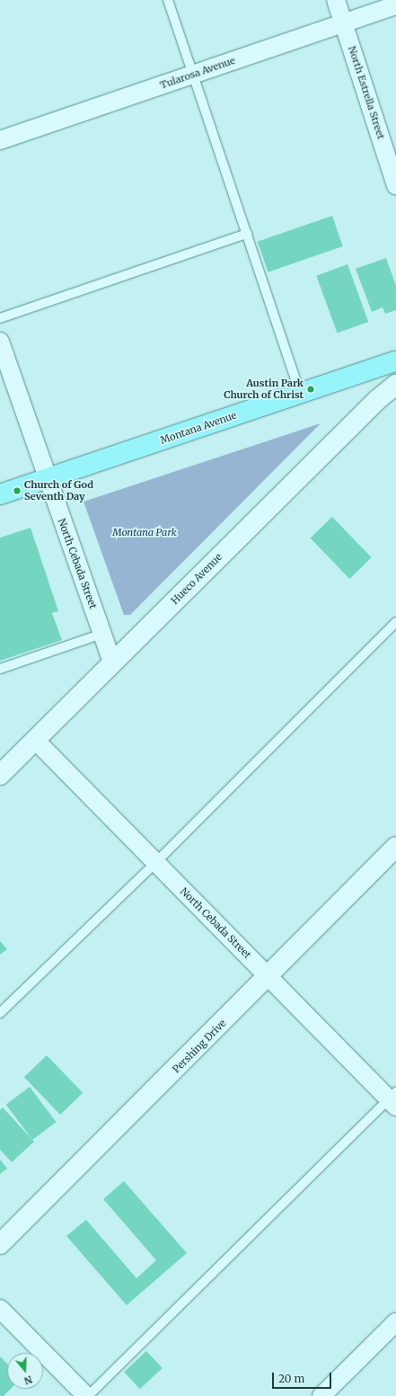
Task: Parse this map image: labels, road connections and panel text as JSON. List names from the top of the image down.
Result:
{
  "streets": {
    "main road": ["Montana Avenue", "Hueco Avenue", "Pershing Drive"],
    "street": ["Tularosa Avenue", "North Estrella Street", "North Cebada Street"]
  },
  "crossings": [
    ["Tularosa Avenue", "North Estrella Street"],
    ["Montana Avenue", "North Cebada Street"],
    ["North Cebada Street", "Hueco Avenue"],
    ["North Cebada Street", "Pershing Drive"]
  ],
  "parks": ["Montana Park"],
  "places": ["Austin Park Church of Christ", "Church of God Seventh Day"],
  "scale_bar": "20 m",
  "north": "bottom"
}
